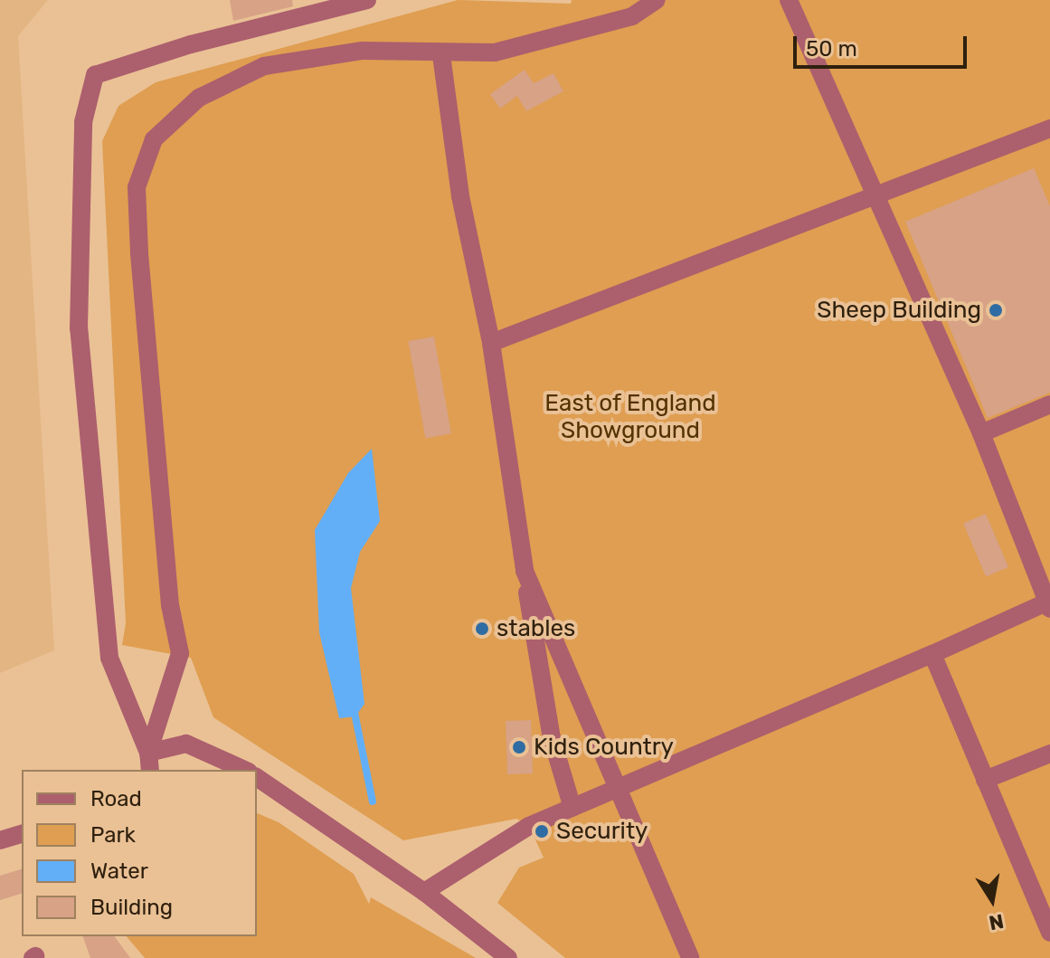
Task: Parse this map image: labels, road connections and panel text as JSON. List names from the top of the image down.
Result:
{
  "parks": ["East of England Showground"],
  "places": [
    "Sheep Building",
    "stables",
    "Kids Country",
    "Security"
  ],
  "legend": [
    "Road",
    "Park",
    "Water",
    "Building"
  ],
  "scale_bar": "50 m",
  "north": "bottom"
}
